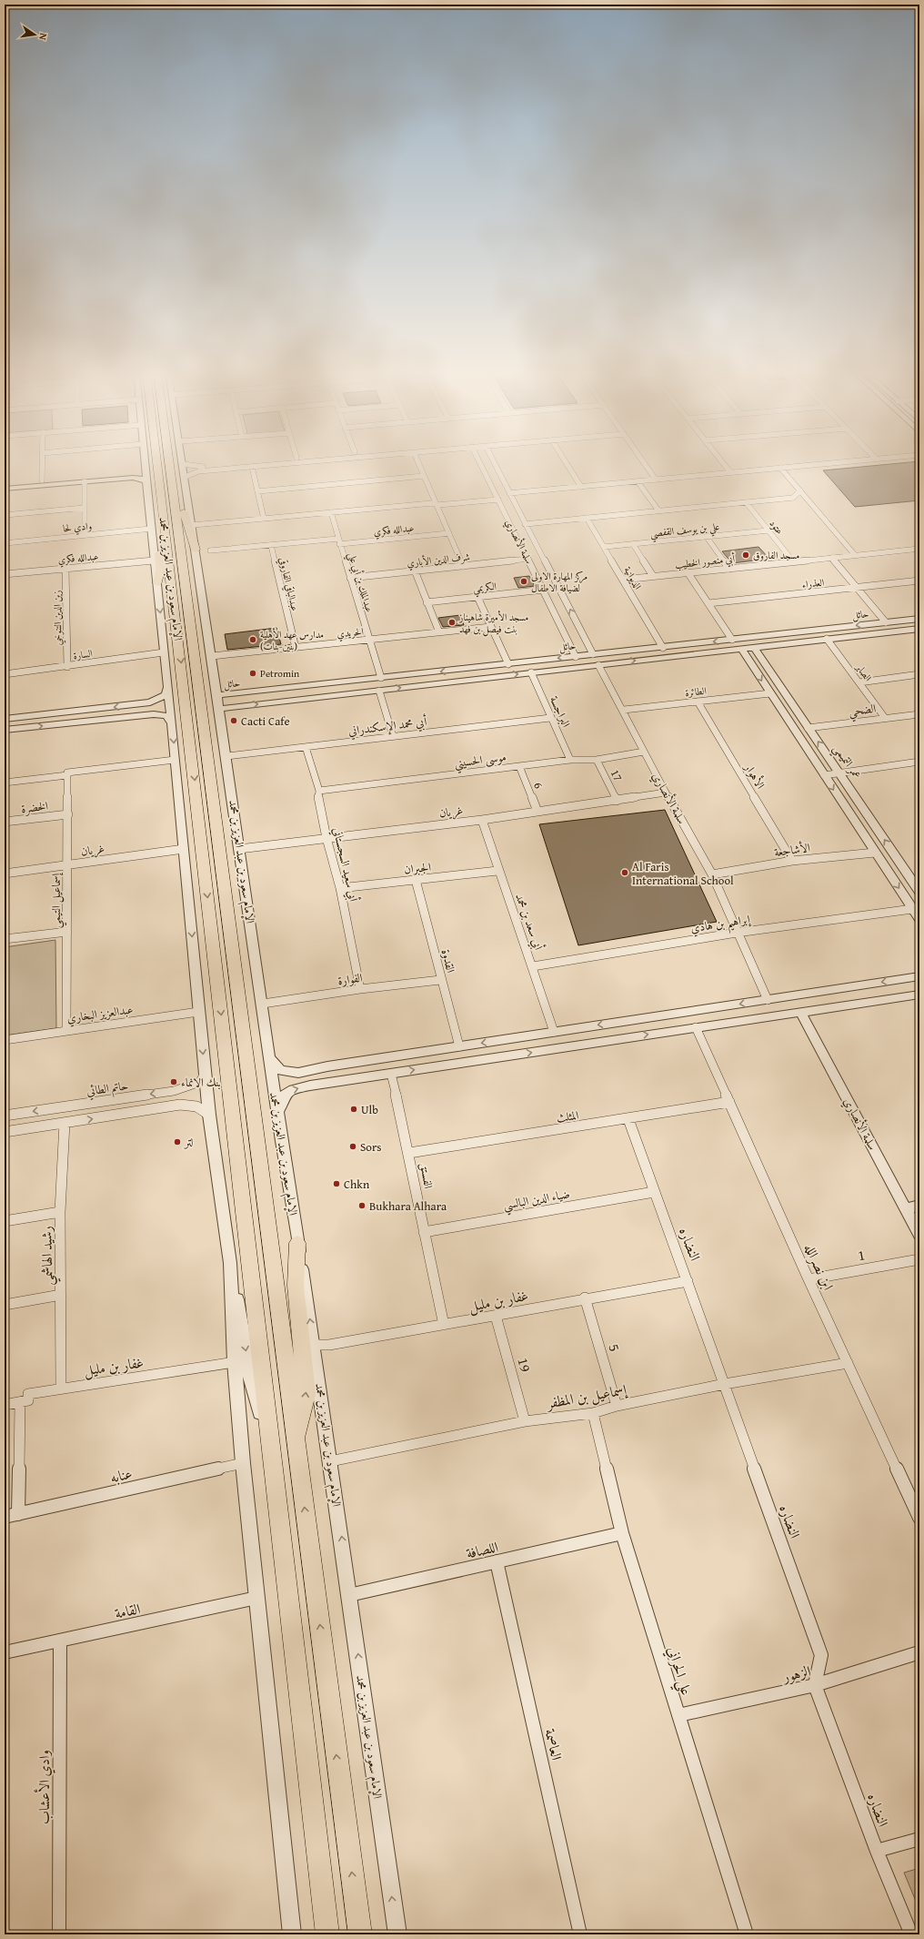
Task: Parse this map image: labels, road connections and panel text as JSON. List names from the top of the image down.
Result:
{
  "streets": {
    "main road": ["الإمام سعود بن عبد العزيز بن محمد"],
    "street": [
      "وادي لحا",
      "عتود",
      "عبدالله فكري",
      "علي بن يوسف القفصي",
      "سلمة الأنصاري",
      "شرف الدين الأباري",
      "أبي منصور الخطيب",
      "الديوانية",
      "عبدالملك بن أبي علي",
      "العذراء",
      "عبدالباقي الفاروقي",
      "الكريمي",
      "حائل",
      "زين الدين التنوخي",
      "الحريدي",
      "السارة",
      "الصابر",
      "الطائرة",
      "الضحي",
      "البراجسة",
      "أبي محمد الإسكندراني",
      "موسى الحسيني",
      "عمر التميمي",
      "17",
      "الأهوار",
      "6",
      "الخضرة",
      "غريان",
      "الأشاجعة",
      "أبي سعيد السجستاني",
      "الجبران",
      "إسماعيل التيمي",
      "أبي سعد بن محمد",
      "إبراهيم بن هادي",
      "القدوة",
      "الفوارة",
      "عبدالعزيز البخاري",
      "حاتم الطائي",
      "المثلث",
      "الفستق",
      "ضياء الدين البالسي",
      "النضاره",
      "1",
      "رشيد الهاشمي",
      "ابن نصرالله",
      "غفار بن مليل",
      "5",
      "19",
      "إسماعيل بن المظفر",
      "عنابه",
      "اللصافة",
      "القامة",
      "علي الحراني",
      "الزهور",
      "العاصمة",
      "وادي الأعشاب"
    ]
  },
  "crossings": [
    ["وادي لحا", "الإمام سعود بن عبد العزيز بن محمد"],
    ["عتود", "علي بن يوسف القفصي"],
    ["عتود", "أبي منصور الخطيب"],
    ["عبدالله فكري", "الإمام سعود بن عبد العزيز بن محمد"],
    ["عبدالله فكري", "عبدالملك بن أبي علي"],
    ["عبدالله فكري", "عبدالباقي الفاروقي"],
    ["عبدالله فكري", "زين الدين التنوخي"],
    ["علي بن يوسف القفصي", "الديوانية"],
    ["سلمة الأنصاري", "شرف الدين الأباري"],
    ["سلمة الأنصاري", "الكريمي"],
    ["سلمة الأنصاري", "حائل"],
    ["سلمة الأنصاري", "الطائرة"],
    ["سلمة الأنصاري", "موسى الحسيني"],
    ["سلمة الأنصاري", "غريان"],
    ["سلمة الأنصاري", "الأشاجعة"],
    ["سلمة الأنصاري", "إبراهيم بن هادي"],
    ["شرف الدين الأباري", "عبدالملك بن أبي علي"],
    ["أبي منصور الخطيب", "الديوانية"],
    ["الديوانية", "حائل"],
    ["الإمام سعود بن عبد العزيز بن محمد", "حائل"],
    ["الإمام سعود بن عبد العزيز بن محمد", "الحريدي"],
    ["الإمام سعود بن عبد العزيز بن محمد", "السارة"],
    ["الإمام سعود بن عبد العزيز بن محمد", "أبي محمد الإسكندراني"],
    ["الإمام سعود بن عبد العزيز بن محمد", "غريان"],
    ["الإمام سعود بن عبد العزيز بن محمد", "الفوارة"],
    ["الإمام سعود بن عبد العزيز بن محمد", "عبدالعزيز البخاري"],
    ["الإمام سعود بن عبد العزيز بن محمد", "حاتم الطائي"],
    ["الإمام سعود بن عبد العزيز بن محمد", "غفار بن مليل"],
    ["الإمام سعود بن عبد العزيز بن محمد", "إسماعيل بن المظفر"],
    ["الإمام سعود بن عبد العزيز بن محمد", "عنابه"],
    ["الإمام سعود بن عبد العزيز بن محمد", "اللصافة"],
    ["الإمام سعود بن عبد العزيز بن محمد", "القامة"],
    ["عبدالملك بن أبي علي", "حائل"],
    ["عبدالملك بن أبي علي", "الحريدي"],
    ["عبدالباقي الفاروقي", "الحريدي"],
    ["حائل", "الصابر"],
    ["حائل", "البراجسة"],
    ["حائل", "عمر التميمي"],
    ["زين الدين التنوخي", "السارة"],
    ["الصابر", "الضحي"],
    ["الطائرة", "الأهوار"],
    ["الضحي", "عمر التميمي"],
    ["البراجسة", "أبي محمد الإسكندراني"],
    ["البراجسة", "موسى الحسيني"],
    ["أبي محمد الإسكندراني", "أبي سعيد السجستاني"],
    ["موسى الحسيني", "17"],
    ["موسى الحسيني", "6"],
    ["موسى الحسيني", "أبي سعيد السجستاني"],
    ["17", "غريان"],
    ["الأهوار", "الأشاجعة"],
    ["6", "غريان"],
    ["الخضرة", "إسماعيل التيمي"],
    ["غريان", "أبي سعيد السجستاني"],
    ["غريان", "إسماعيل التيمي"],
    ["غريان", "أبي سعد بن محمد"],
    ["أبي سعيد السجستاني", "الجبران"],
    ["أبي سعيد السجستاني", "الفوارة"],
    ["الجبران", "أبي سعد بن محمد"],
    ["الجبران", "القدوة"],
    ["إسماعيل التيمي", "عبدالعزيز البخاري"],
    ["أبي سعد بن محمد", "إبراهيم بن هادي"],
    ["القدوة", "الفوارة"],
    ["المثلث", "الفستق"],
    ["المثلث", "النضاره"],
    ["المثلث", "ابن نصرالله"],
    ["الفستق", "ضياء الدين البالسي"],
    ["الفستق", "غفار بن مليل"],
    ["ضياء الدين البالسي", "النضاره"],
    ["النضاره", "غفار بن مليل"],
    ["النضاره", "إسماعيل بن المظفر"],
    ["النضاره", "الزهور"],
    ["1", "ابن نصرالله"],
    ["رشيد الهاشمي", "غفار بن مليل"],
    ["ابن نصرالله", "إسماعيل بن المظفر"],
    ["غفار بن مليل", "5"],
    ["غفار بن مليل", "19"],
    ["5", "إسماعيل بن المظفر"],
    ["19", "إسماعيل بن المظفر"],
    ["إسماعيل بن المظفر", "علي الحراني"],
    ["اللصافة", "علي الحراني"],
    ["اللصافة", "العاصمة"],
    ["القامة", "وادي الأعشاب"],
    ["علي الحراني", "الزهور"]
  ],
  "places": [
    "مسجد الفاروق",
    "مركز المهارة الاولى لضيافة الاطفال",
    "مسجد الأميرة شاهيناز بنت فيصل بن فهد",
    "مدارس عهد الأهلية (بنين-بنات)",
    "Petromin",
    "Cacti Cafe",
    "Al Faris International School",
    "بنك الانماء",
    "Ulb",
    "لتر",
    "Sors",
    "Chkn",
    "Bukhara Alhara"
  ],
  "north": "right"
}
